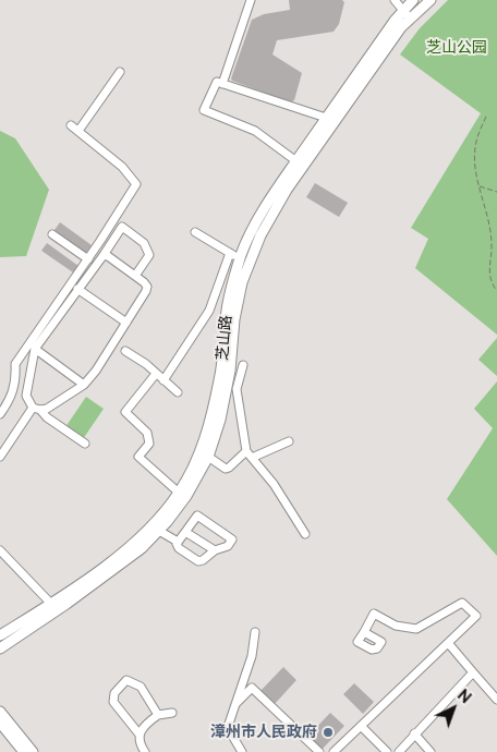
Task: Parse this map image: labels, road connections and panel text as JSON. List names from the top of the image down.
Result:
{
  "streets": {
    "main road": ["芝山路"]
  },
  "parks": ["芝山公园"],
  "places": ["漳州市人民政府"],
  "north": "top right"
}
